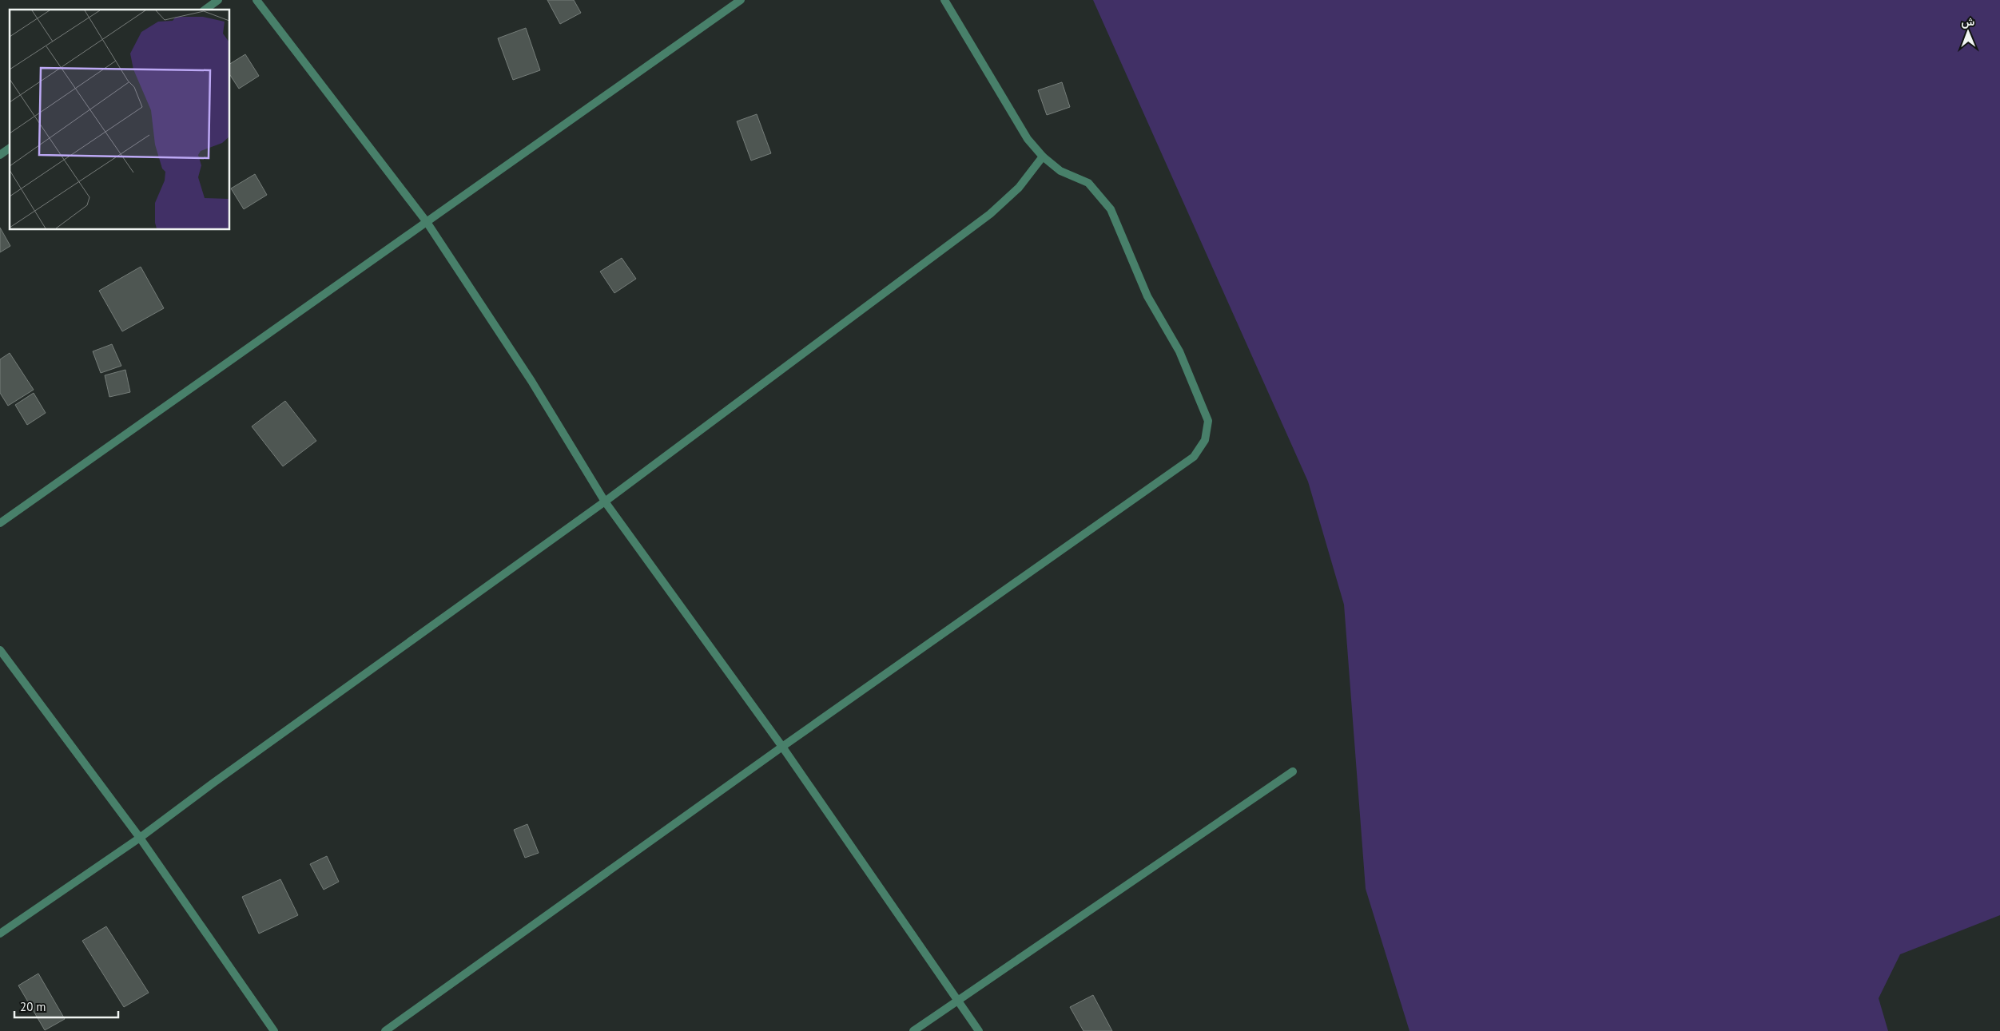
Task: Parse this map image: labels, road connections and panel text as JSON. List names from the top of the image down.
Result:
{
  "scale_bar": "20 m",
  "north": "top"
}
